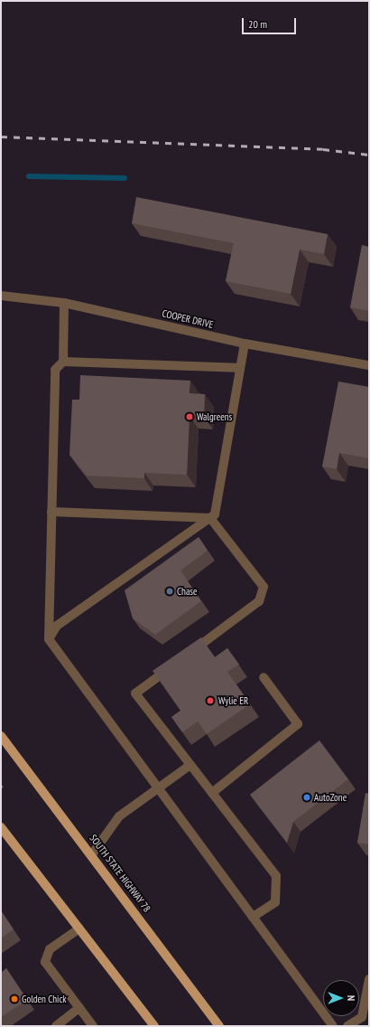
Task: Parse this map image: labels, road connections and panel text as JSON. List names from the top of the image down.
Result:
{
  "streets": {
    "main road": ["SOUTH STATE HIGHWAY 78"],
    "street": ["COOPER DRIVE"]
  },
  "places": [
    "Walgreens",
    "Chase",
    "Wylie ER",
    "AutoZone",
    "Golden Chick"
  ],
  "scale_bar": "20 m",
  "north": "right"
}
